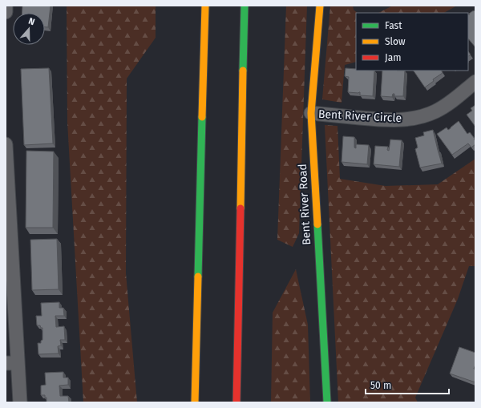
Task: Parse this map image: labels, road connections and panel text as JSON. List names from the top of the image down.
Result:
{
  "streets": {
    "main road": ["Bent River Road"],
    "street": ["Bent River Circle"]
  },
  "crossings": [
    ["Bent River Circle", "Bent River Road"]
  ],
  "legend": ["Fast", "Slow", "Jam"],
  "scale_bar": "50 m",
  "north": "top"
}
